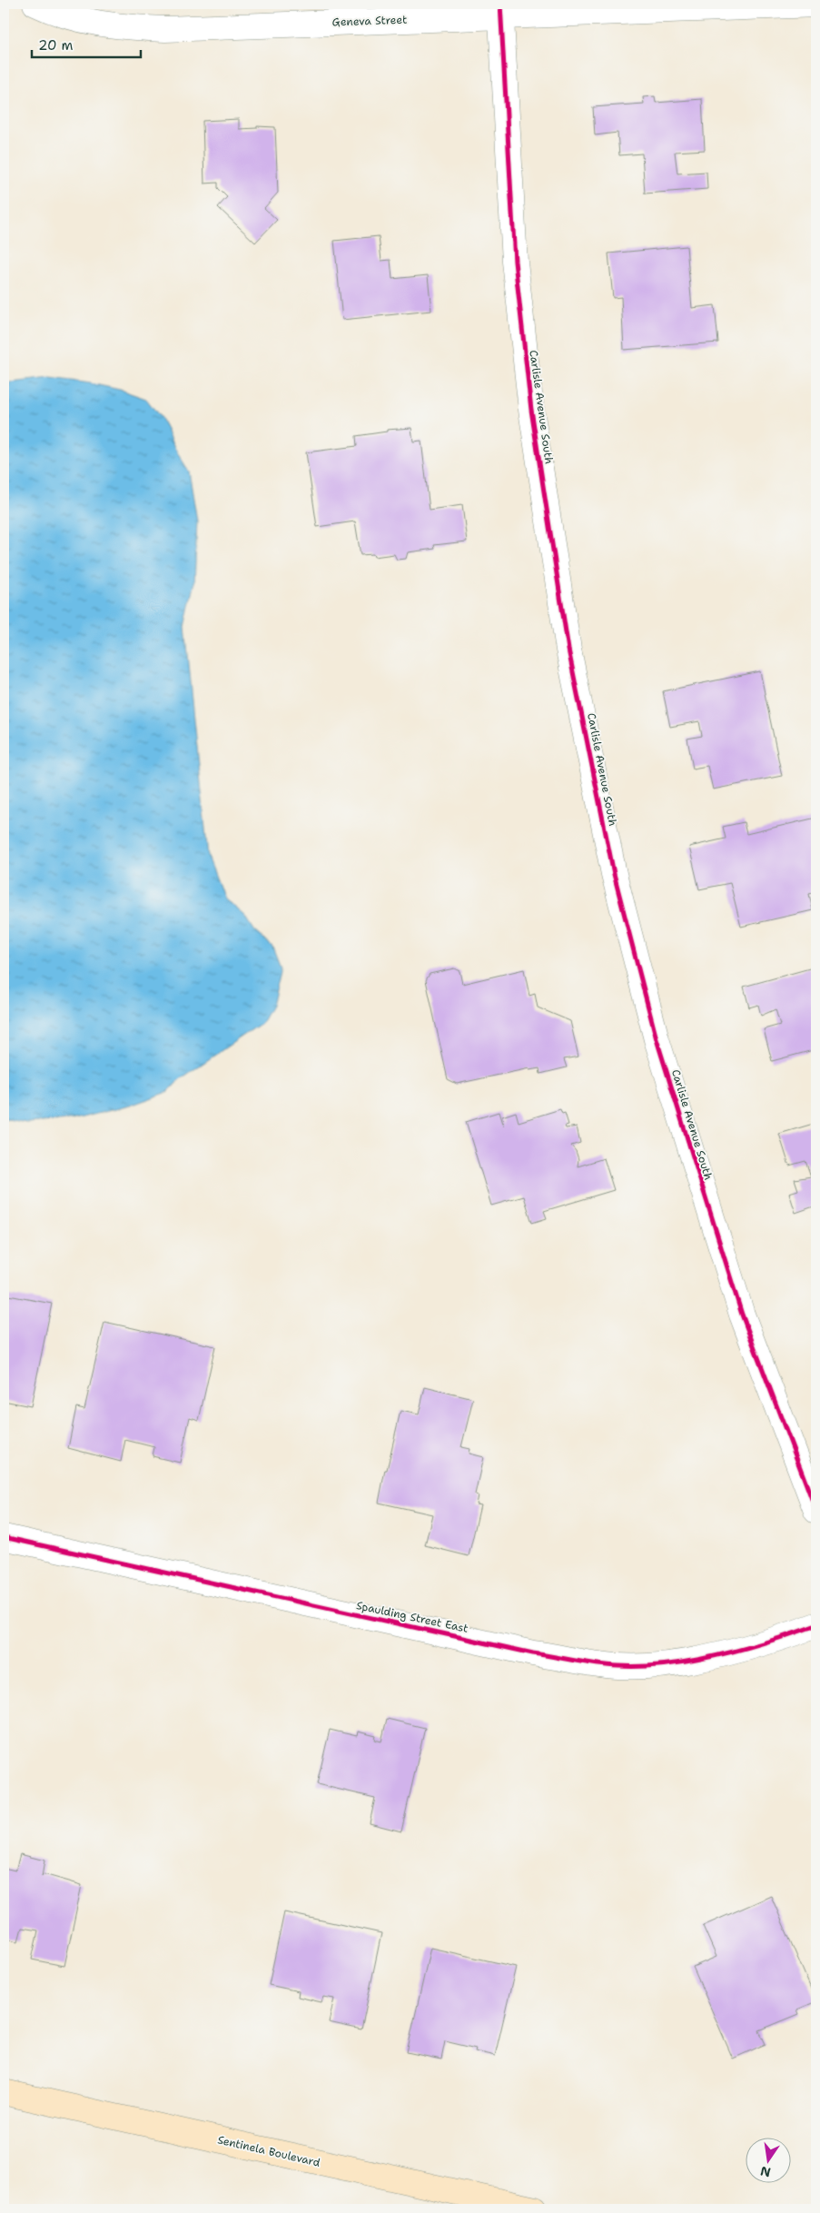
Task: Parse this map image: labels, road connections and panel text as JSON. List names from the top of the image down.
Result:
{
  "streets": {
    "street": [
      "Geneva Street",
      "Carlisle Avenue South",
      "Spaulding Street East",
      "Sentinela Boulevard"
    ]
  },
  "crossings": [
    ["Geneva Street", "Carlisle Avenue South"]
  ],
  "scale_bar": "20 m",
  "north": "bottom"
}
